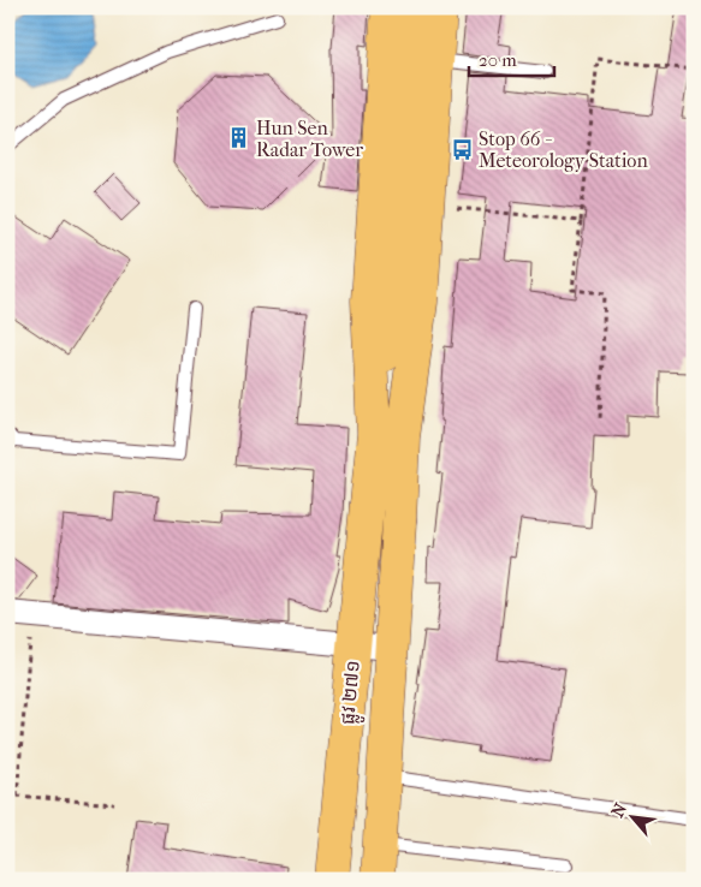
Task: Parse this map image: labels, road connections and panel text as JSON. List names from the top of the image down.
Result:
{
  "streets": {
    "main road": ["ផ្លូវ ២៧១"]
  },
  "places": {
    "building": ["Hun Sen Radar Tower"],
    "bus stop": ["Stop 66 - Meteorology Station"]
  },
  "scale_bar": "20 m",
  "north": "top left"
}
